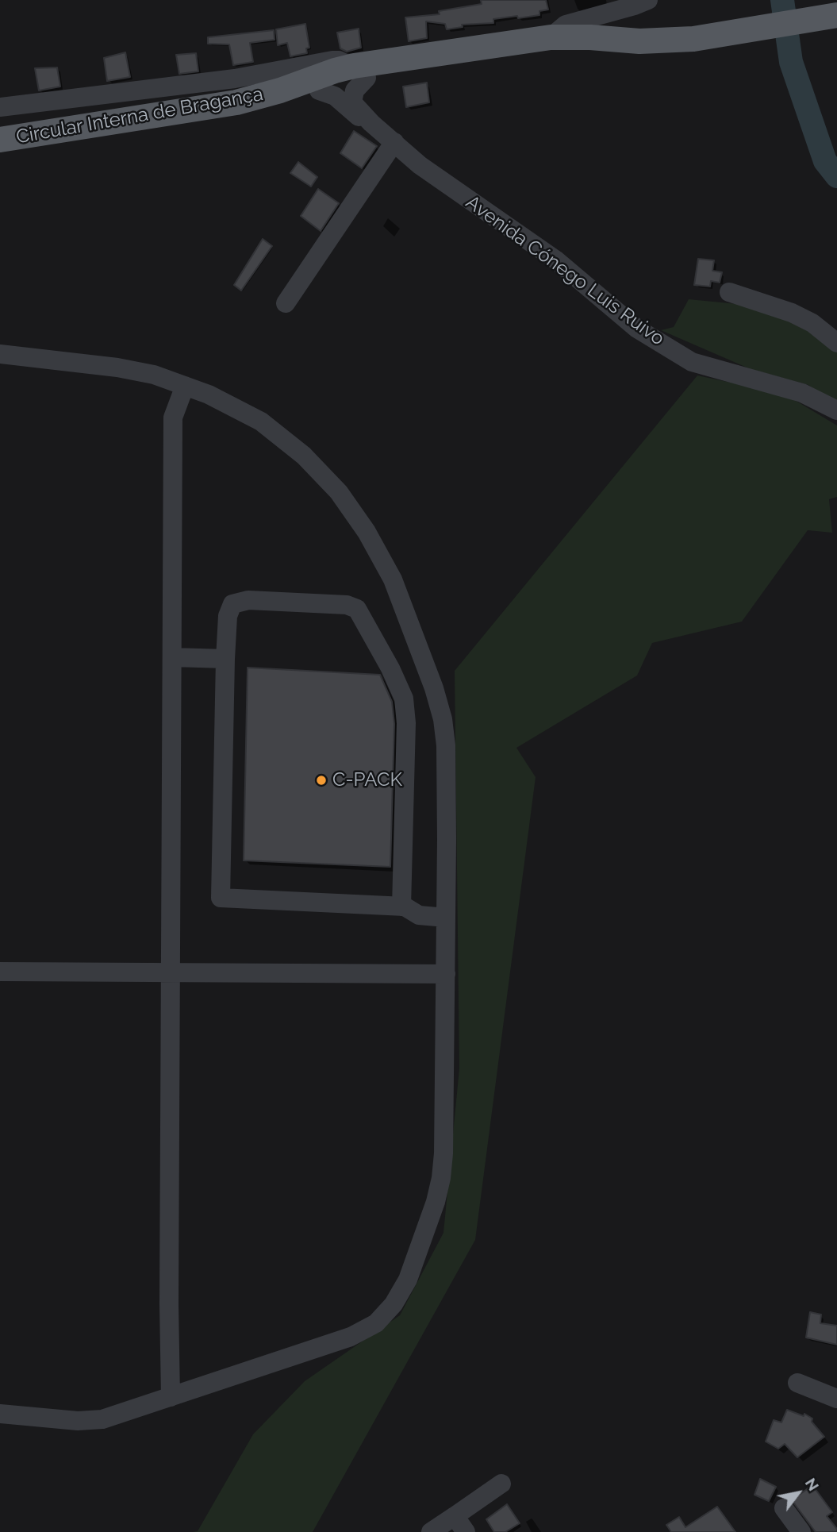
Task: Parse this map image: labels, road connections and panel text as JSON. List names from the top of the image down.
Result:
{
  "streets": {
    "main road": ["Circular Interna de Bragança"],
    "street": ["Avenida Cónego Luis Ruivo"]
  },
  "places": ["C-PACK"],
  "north": "top right"
}
